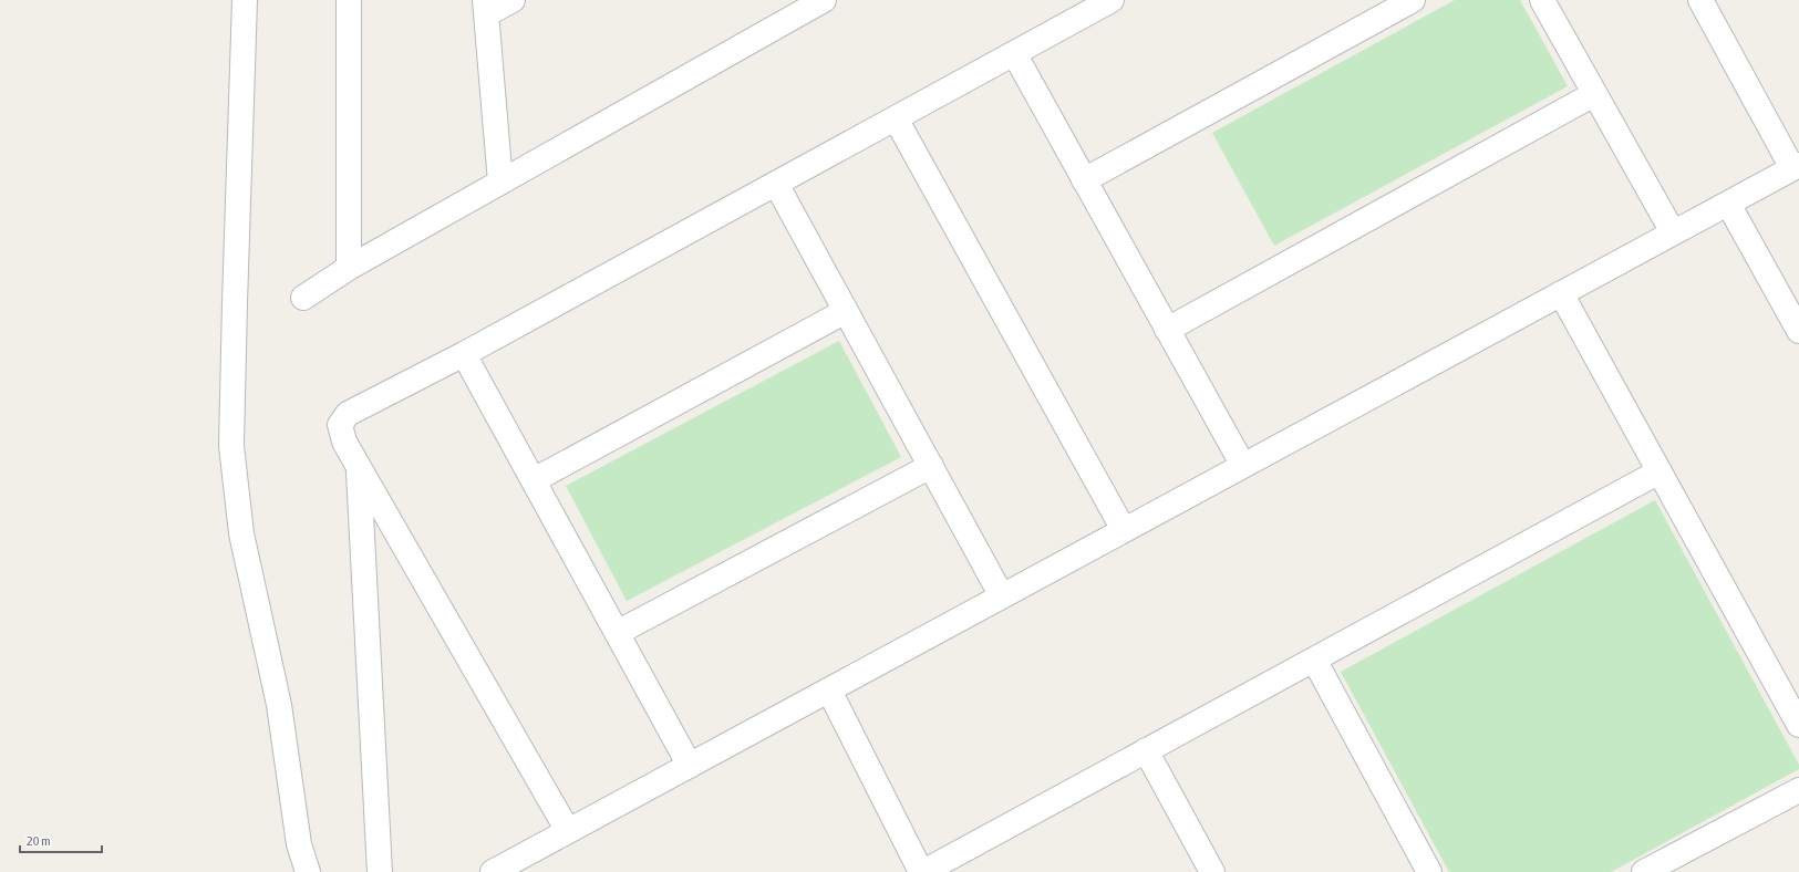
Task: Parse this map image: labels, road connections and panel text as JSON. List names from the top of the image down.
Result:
{
  "scale_bar": "20 m"
}
